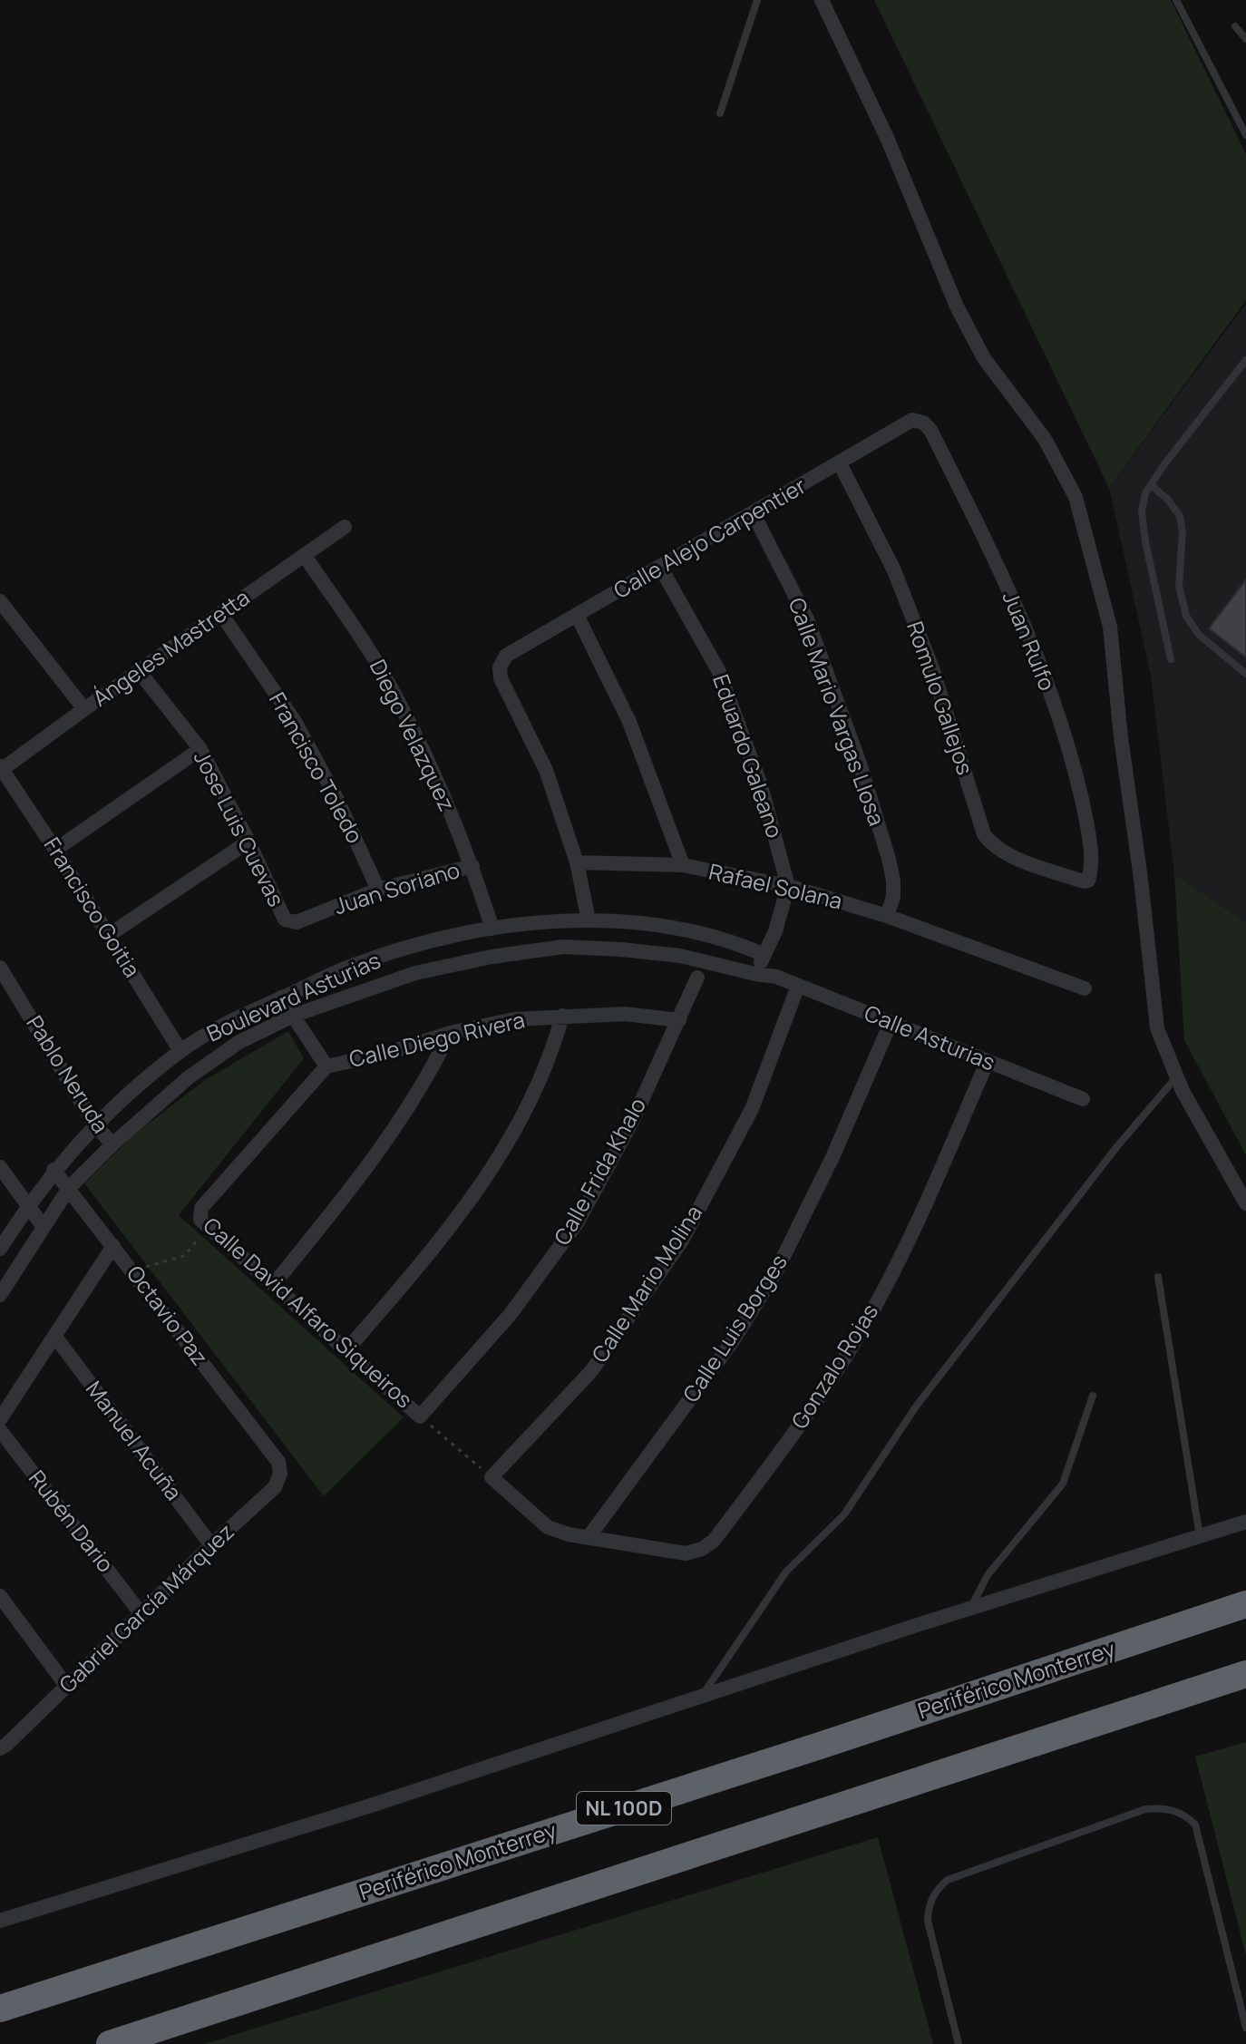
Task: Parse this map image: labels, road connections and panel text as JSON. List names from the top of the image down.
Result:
{
  "streets": {
    "highway": ["Periférico Monterrey", "NL 100D"],
    "street": [
      "Calle Alejo Carpentier",
      "Juan Rulfo",
      "Ángeles Mastretta",
      "Romulo Gallejos",
      "Calle Mario Vargas Llosa",
      "Diego Velazquez",
      "Eduardo Galeano",
      "Francisco Toledo",
      "Jose Luis Cuevas",
      "Rafael Solana",
      "Juan Soriano",
      "Francisco Goitia",
      "Boulevard Asturias",
      "Calle Asturias",
      "Calle Diego Rivera",
      "Pablo Neruda",
      "Calle Frida Khalo",
      "Calle Mario Molina",
      "Calle David Alfaro Siqueiros",
      "Octavio Paz",
      "Calle Luis Borges",
      "Gonzalo Rojas",
      "Manuel Acuña",
      "Rubén Dario",
      "Gabriel García Márquez"
    ]
  },
  "crossings": [
    ["Calle Alejo Carpentier", "Juan Rulfo"],
    ["Calle Alejo Carpentier", "Romulo Gallejos"],
    ["Calle Alejo Carpentier", "Calle Mario Vargas Llosa"],
    ["Calle Alejo Carpentier", "Eduardo Galeano"],
    ["Calle Alejo Carpentier", "Rafael Solana"],
    ["Juan Rulfo", "Romulo Gallejos"],
    ["Ángeles Mastretta", "Diego Velazquez"],
    ["Ángeles Mastretta", "Francisco Toledo"],
    ["Ángeles Mastretta", "Jose Luis Cuevas"],
    ["Ángeles Mastretta", "Francisco Goitia"],
    ["Calle Mario Vargas Llosa", "Rafael Solana"],
    ["Diego Velazquez", "Juan Soriano"],
    ["Diego Velazquez", "Boulevard Asturias"],
    ["Eduardo Galeano", "Rafael Solana"],
    ["Francisco Toledo", "Juan Soriano"],
    ["Jose Luis Cuevas", "Juan Soriano"],
    ["Francisco Goitia", "Boulevard Asturias"],
    ["Boulevard Asturias", "Calle Asturias"],
    ["Boulevard Asturias", "Calle Diego Rivera"],
    ["Boulevard Asturias", "Pablo Neruda"],
    ["Boulevard Asturias", "Octavio Paz"],
    ["Calle Asturias", "Calle Mario Molina"],
    ["Calle Asturias", "Calle Luis Borges"],
    ["Calle Asturias", "Gonzalo Rojas"],
    ["Calle Diego Rivera", "Calle Frida Khalo"],
    ["Calle Diego Rivera", "Calle David Alfaro Siqueiros"],
    ["Calle Frida Khalo", "Calle David Alfaro Siqueiros"],
    ["Calle Mario Molina", "Gonzalo Rojas"],
    ["Octavio Paz", "Gabriel García Márquez"],
    ["Calle Luis Borges", "Gonzalo Rojas"],
    ["Manuel Acuña", "Gabriel García Márquez"],
    ["Rubén Dario", "Gabriel García Márquez"]
  ]
}
